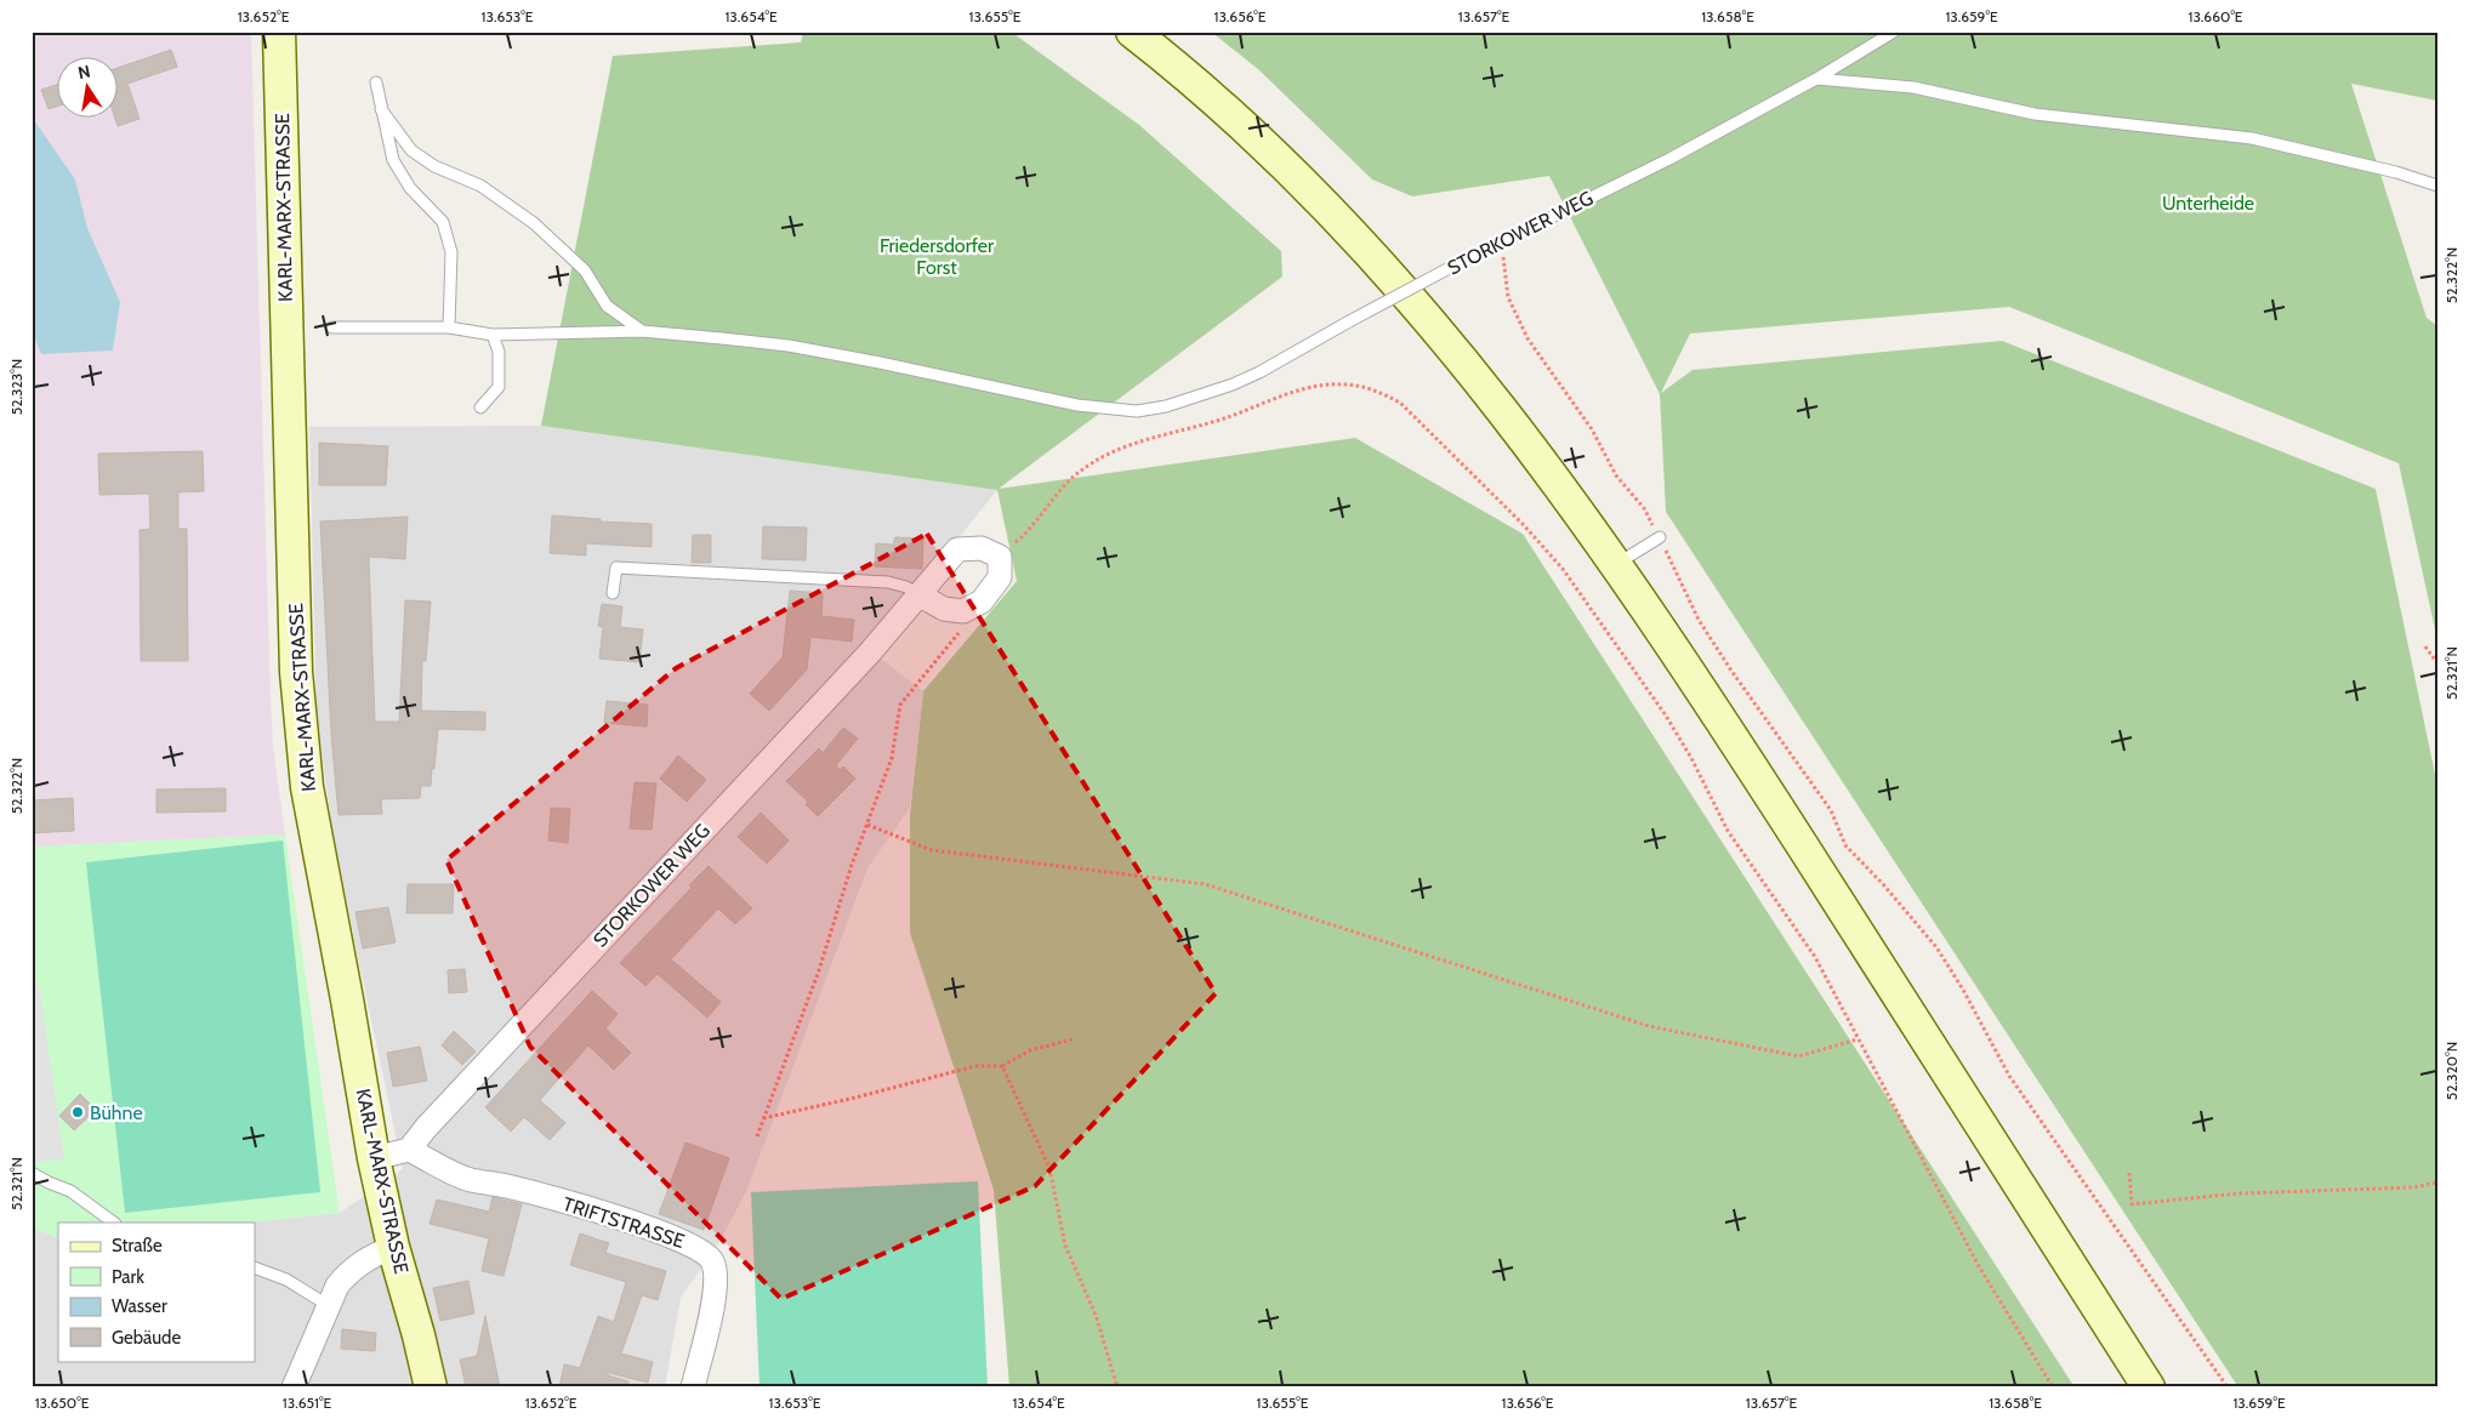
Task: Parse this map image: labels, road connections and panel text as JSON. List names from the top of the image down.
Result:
{
  "streets": {
    "main road": ["KARL-MARX-STRASSE"],
    "street": ["STORKOWER WEG", "TRIFTSTRASSE"]
  },
  "crossings": [
    ["STORKOWER WEG", "TRIFTSTRASSE"]
  ],
  "parks": ["Unterheide", "Friedersdorfer Forst"],
  "places": ["Bühne"],
  "legend": [
    "Straße",
    "Park",
    "Wasser",
    "Gebäude"
  ],
  "north": "top",
  "coordinates": [
    "13.652°E",
    "13.653°E",
    "13.654°E",
    "13.655°E",
    "13.656°E",
    "13.657°E",
    "13.658°E",
    "13.659°E",
    "13.660°E",
    "52.322°N",
    "52.323°N",
    "52.321°N",
    "52.320°N",
    "13.650°E",
    "13.651°E"
  ]
}
